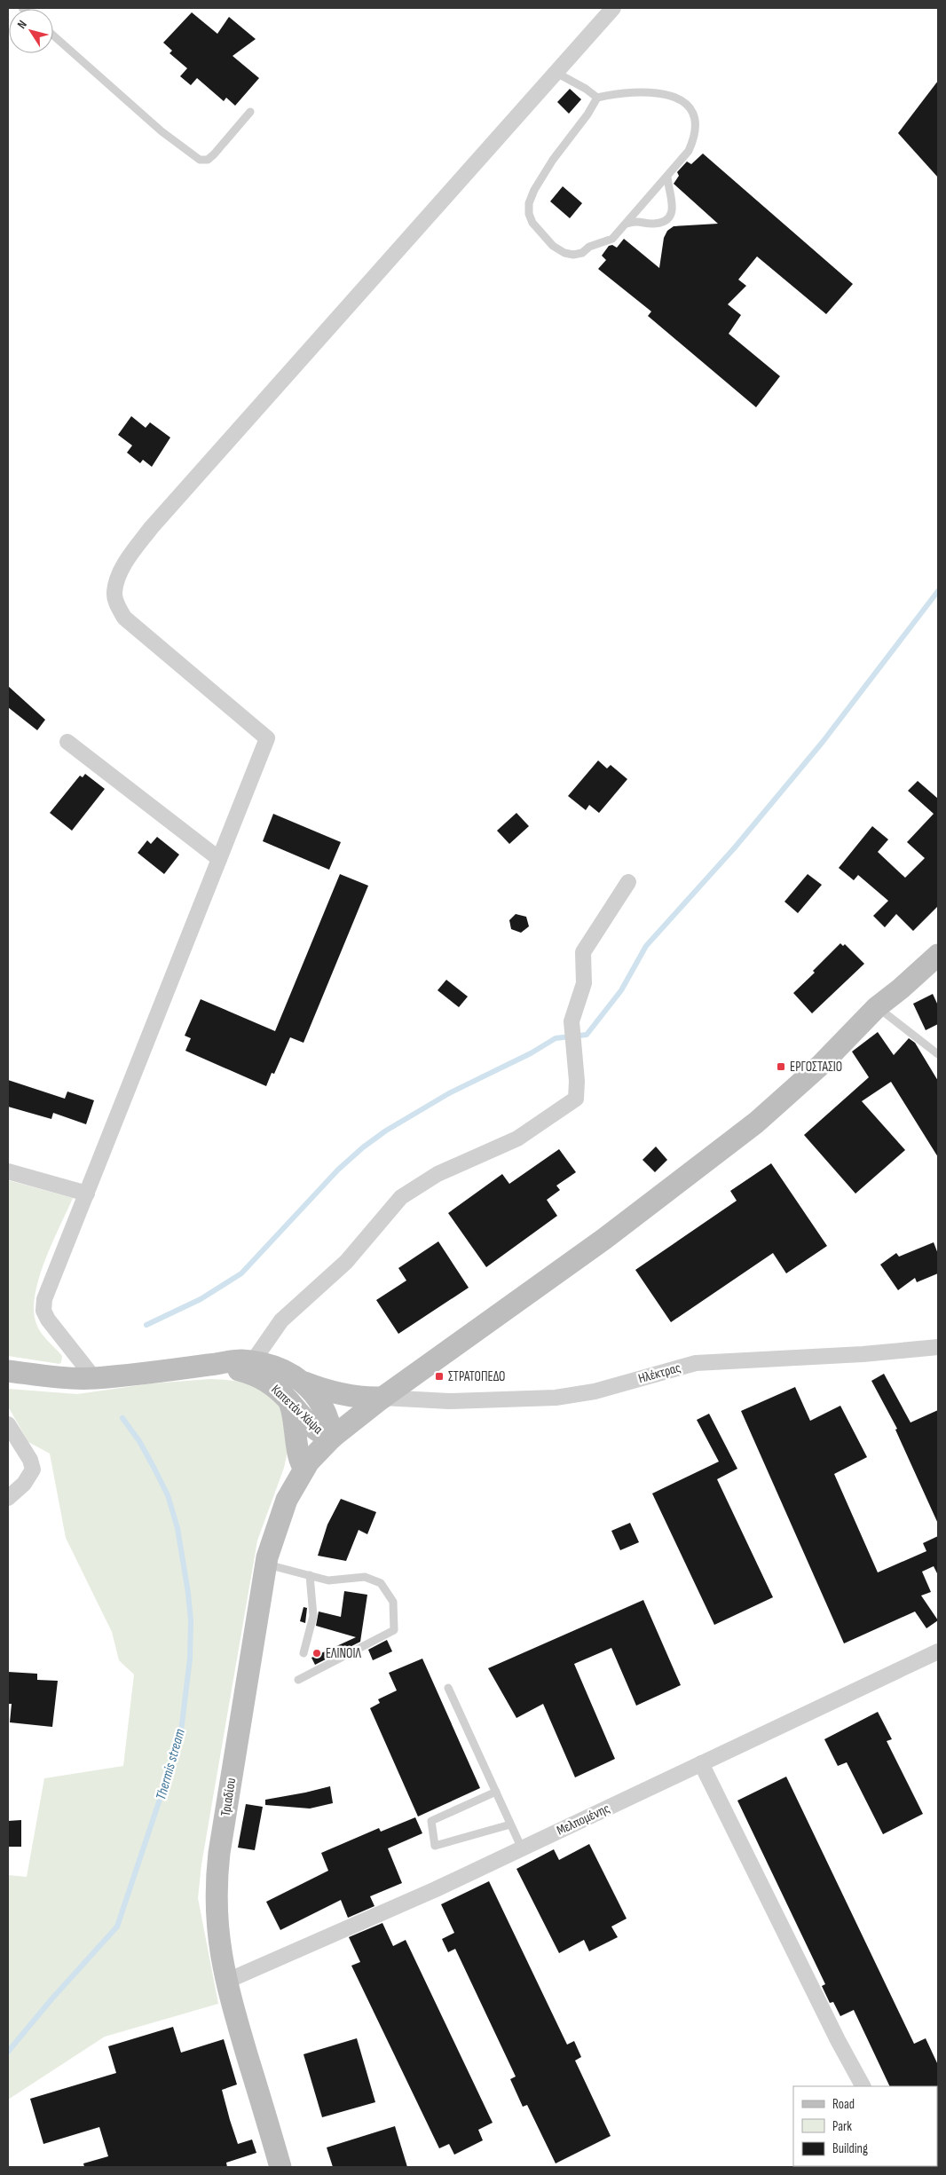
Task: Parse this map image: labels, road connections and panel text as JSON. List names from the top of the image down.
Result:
{
  "streets": {
    "main road": ["Καπετάν Χάψα", "Τριαδίου"],
    "street": ["Ηλέκτρας", "Μελπομένης"]
  },
  "crossings": [
    ["Ηλέκτρας", "Τριαδίου"],
    ["Καπετάν Χάψα", "Τριαδίου"],
    ["Τριαδίου", "Μελπομένης"]
  ],
  "water": ["Thermis stream"],
  "places": {
    "transit": ["ΕΡΓΟΣΤΑΣΙΟ", "ΣΤΡΑΤΟΠΕΔΟ"],
    "other": ["ΕΛΙΝΟΙΛ"]
  },
  "legend": ["Road", "Park", "Building"],
  "north": "top left"
}
